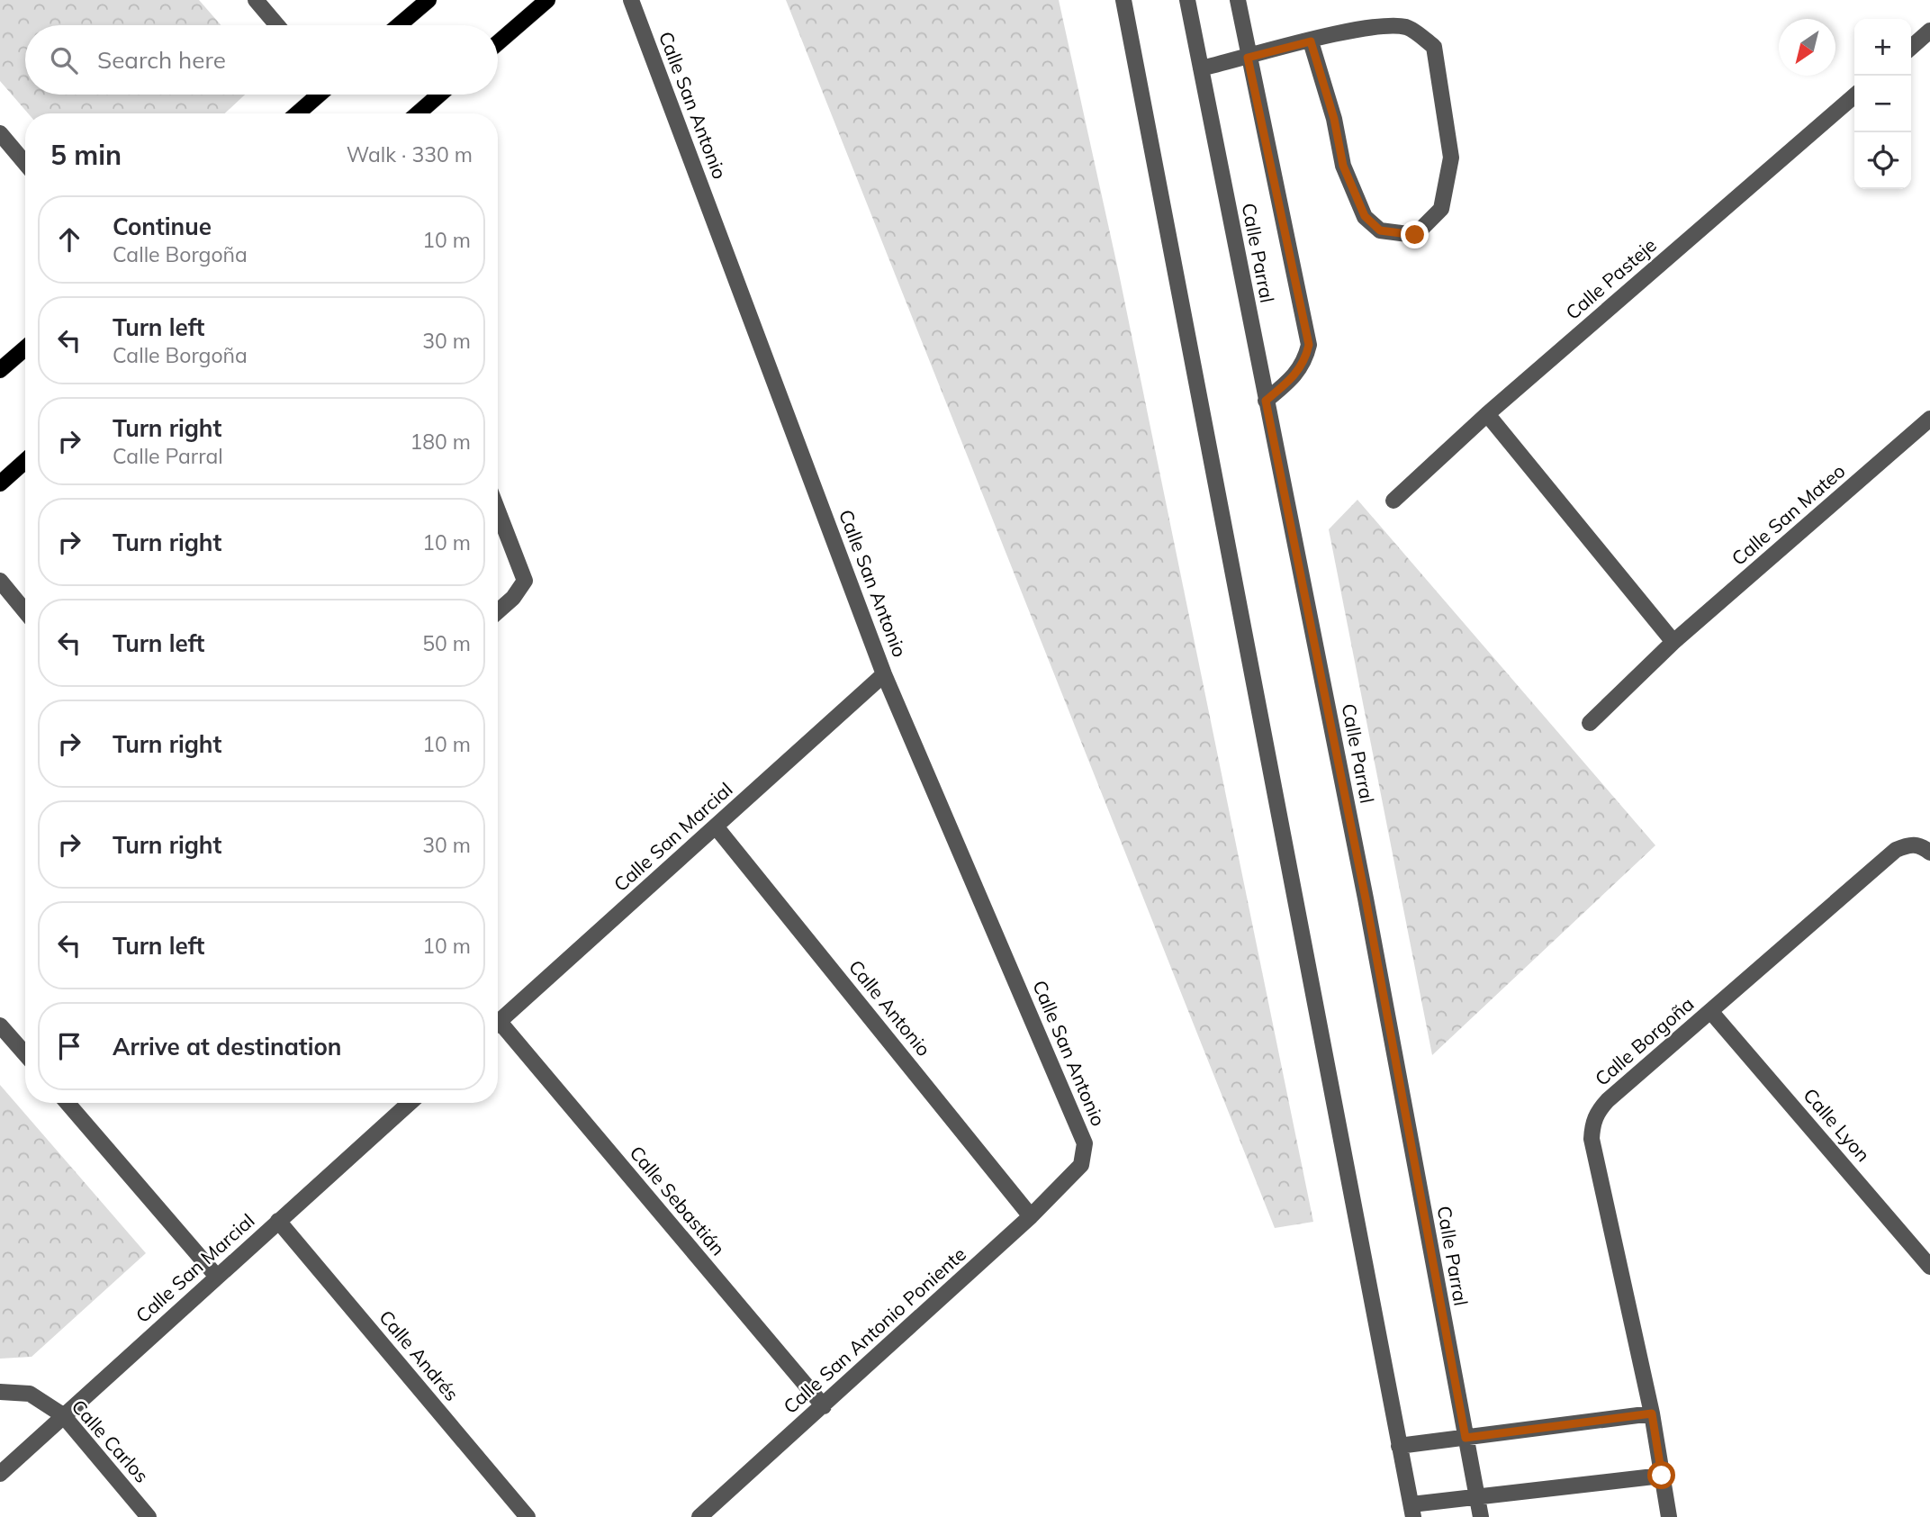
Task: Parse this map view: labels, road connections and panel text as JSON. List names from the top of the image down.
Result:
{
  "streets": {
    "street": [
      "Calle San Antonio",
      "Calle Parral",
      "Calle Pasteje",
      "Calle San Mateo",
      "Calle San Marcial",
      "Calle Antonio",
      "Calle Borgoña",
      "Calle Lyon",
      "Calle Sebastián",
      "Calle San Antonio Poniente",
      "Calle Andrés",
      "Calle Carlos"
    ]
  },
  "crossings": [
    ["Calle San Antonio", "Calle San Marcial"],
    ["Calle San Antonio", "Calle San Antonio Poniente"],
    ["Calle San Marcial", "Calle Antonio"],
    ["Calle San Marcial", "Calle Andrés"],
    ["Calle San Marcial", "Calle Carlos"],
    ["Calle Antonio", "Calle San Antonio Poniente"],
    ["Calle Borgoña", "Calle Lyon"],
    ["Calle Sebastián", "Calle San Antonio Poniente"]
  ],
  "north": "bottom left",
  "page": {
    "map_buttons": ["+", "−"],
    "search": "Search here",
    "heading": ["5 min", "Walk · 330 m"],
    "list": [
      ["Continue", "Calle Borgoña", "10 m"],
      ["Turn left", "Calle Borgoña", "30 m"],
      ["Turn right", "Calle Parral", "180 m"],
      ["Turn right", "10 m"],
      ["Turn left", "50 m"],
      ["Turn right", "10 m"],
      ["Turn right", "30 m"],
      ["Turn left", "10 m"],
      "Arrive at destination"
    ]
  }
}
